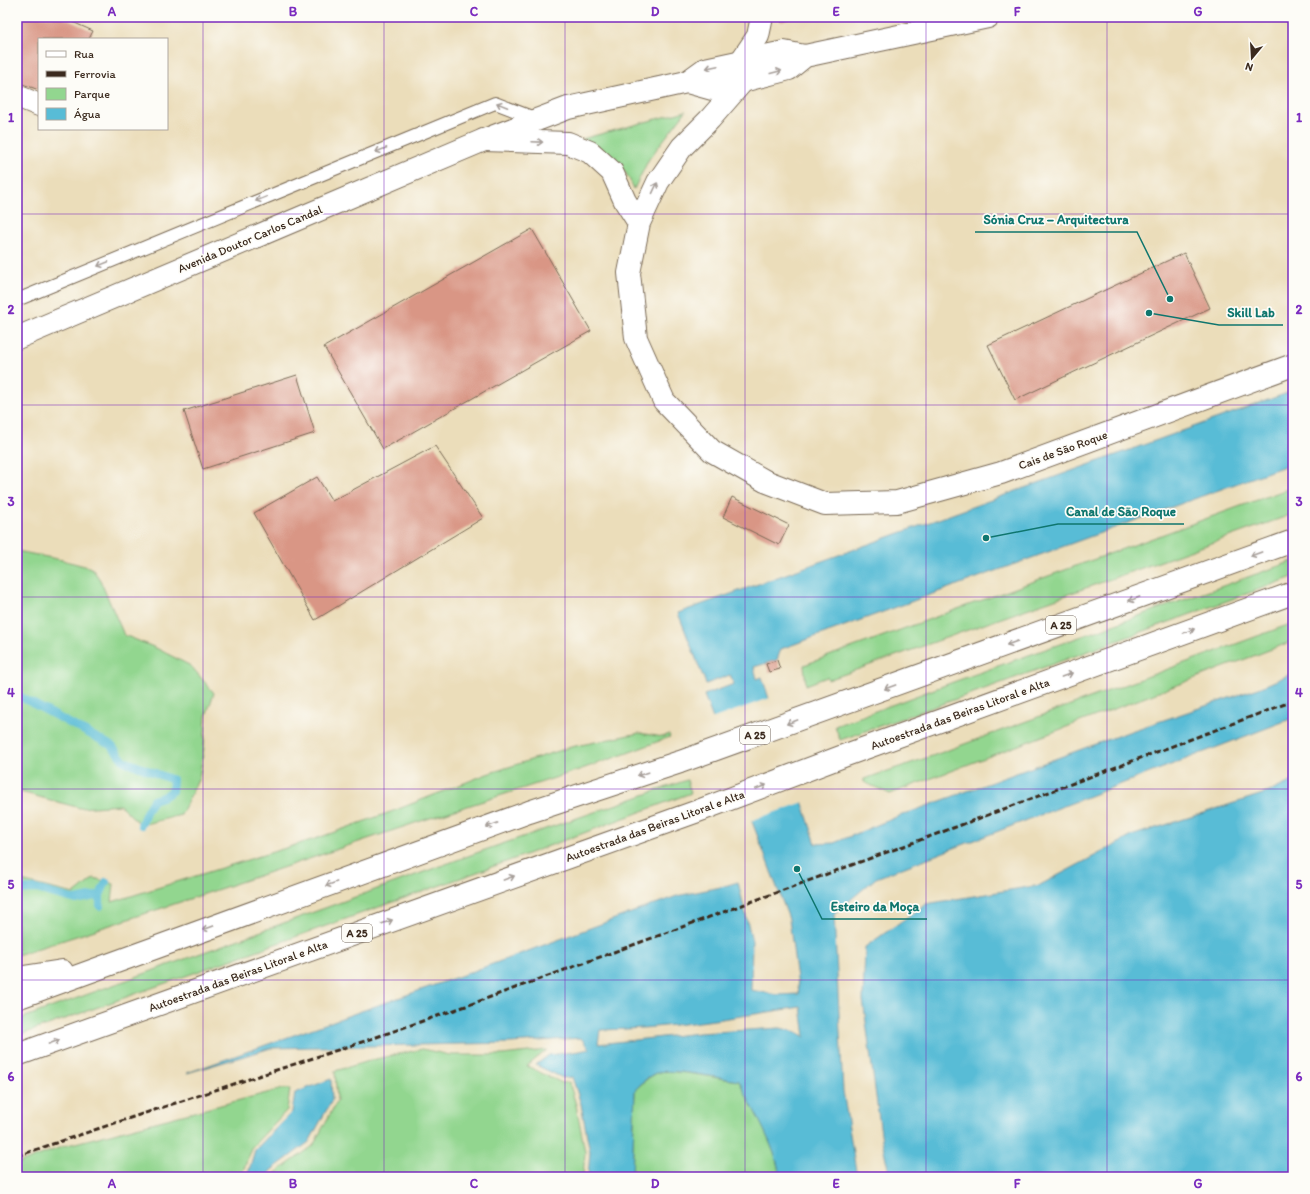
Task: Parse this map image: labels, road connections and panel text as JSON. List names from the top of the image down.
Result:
{
  "streets": {
    "main road": [
      "Avenida Doutor Carlos Candal",
      "Cais de São Roque",
      "A 25",
      "Autoestrada das Beiras Litoral e Alta"
    ]
  },
  "crossings": [
    ["Avenida Doutor Carlos Candal", "Cais de São Roque"]
  ],
  "places": [
    "Sónia Cruz – Arquitectura",
    "Skill Lab",
    "Canal de São Roque",
    "Esteiro da Moça"
  ],
  "legend": [
    "Rua",
    "Ferrovia",
    "Parque",
    "Água"
  ],
  "north": "bottom",
  "grid": {
    "columns": [
      "A",
      "B",
      "C",
      "D",
      "E",
      "F",
      "G"
    ],
    "rows": [
      "1",
      "2",
      "3",
      "4",
      "5",
      "6"
    ]
  }
}
